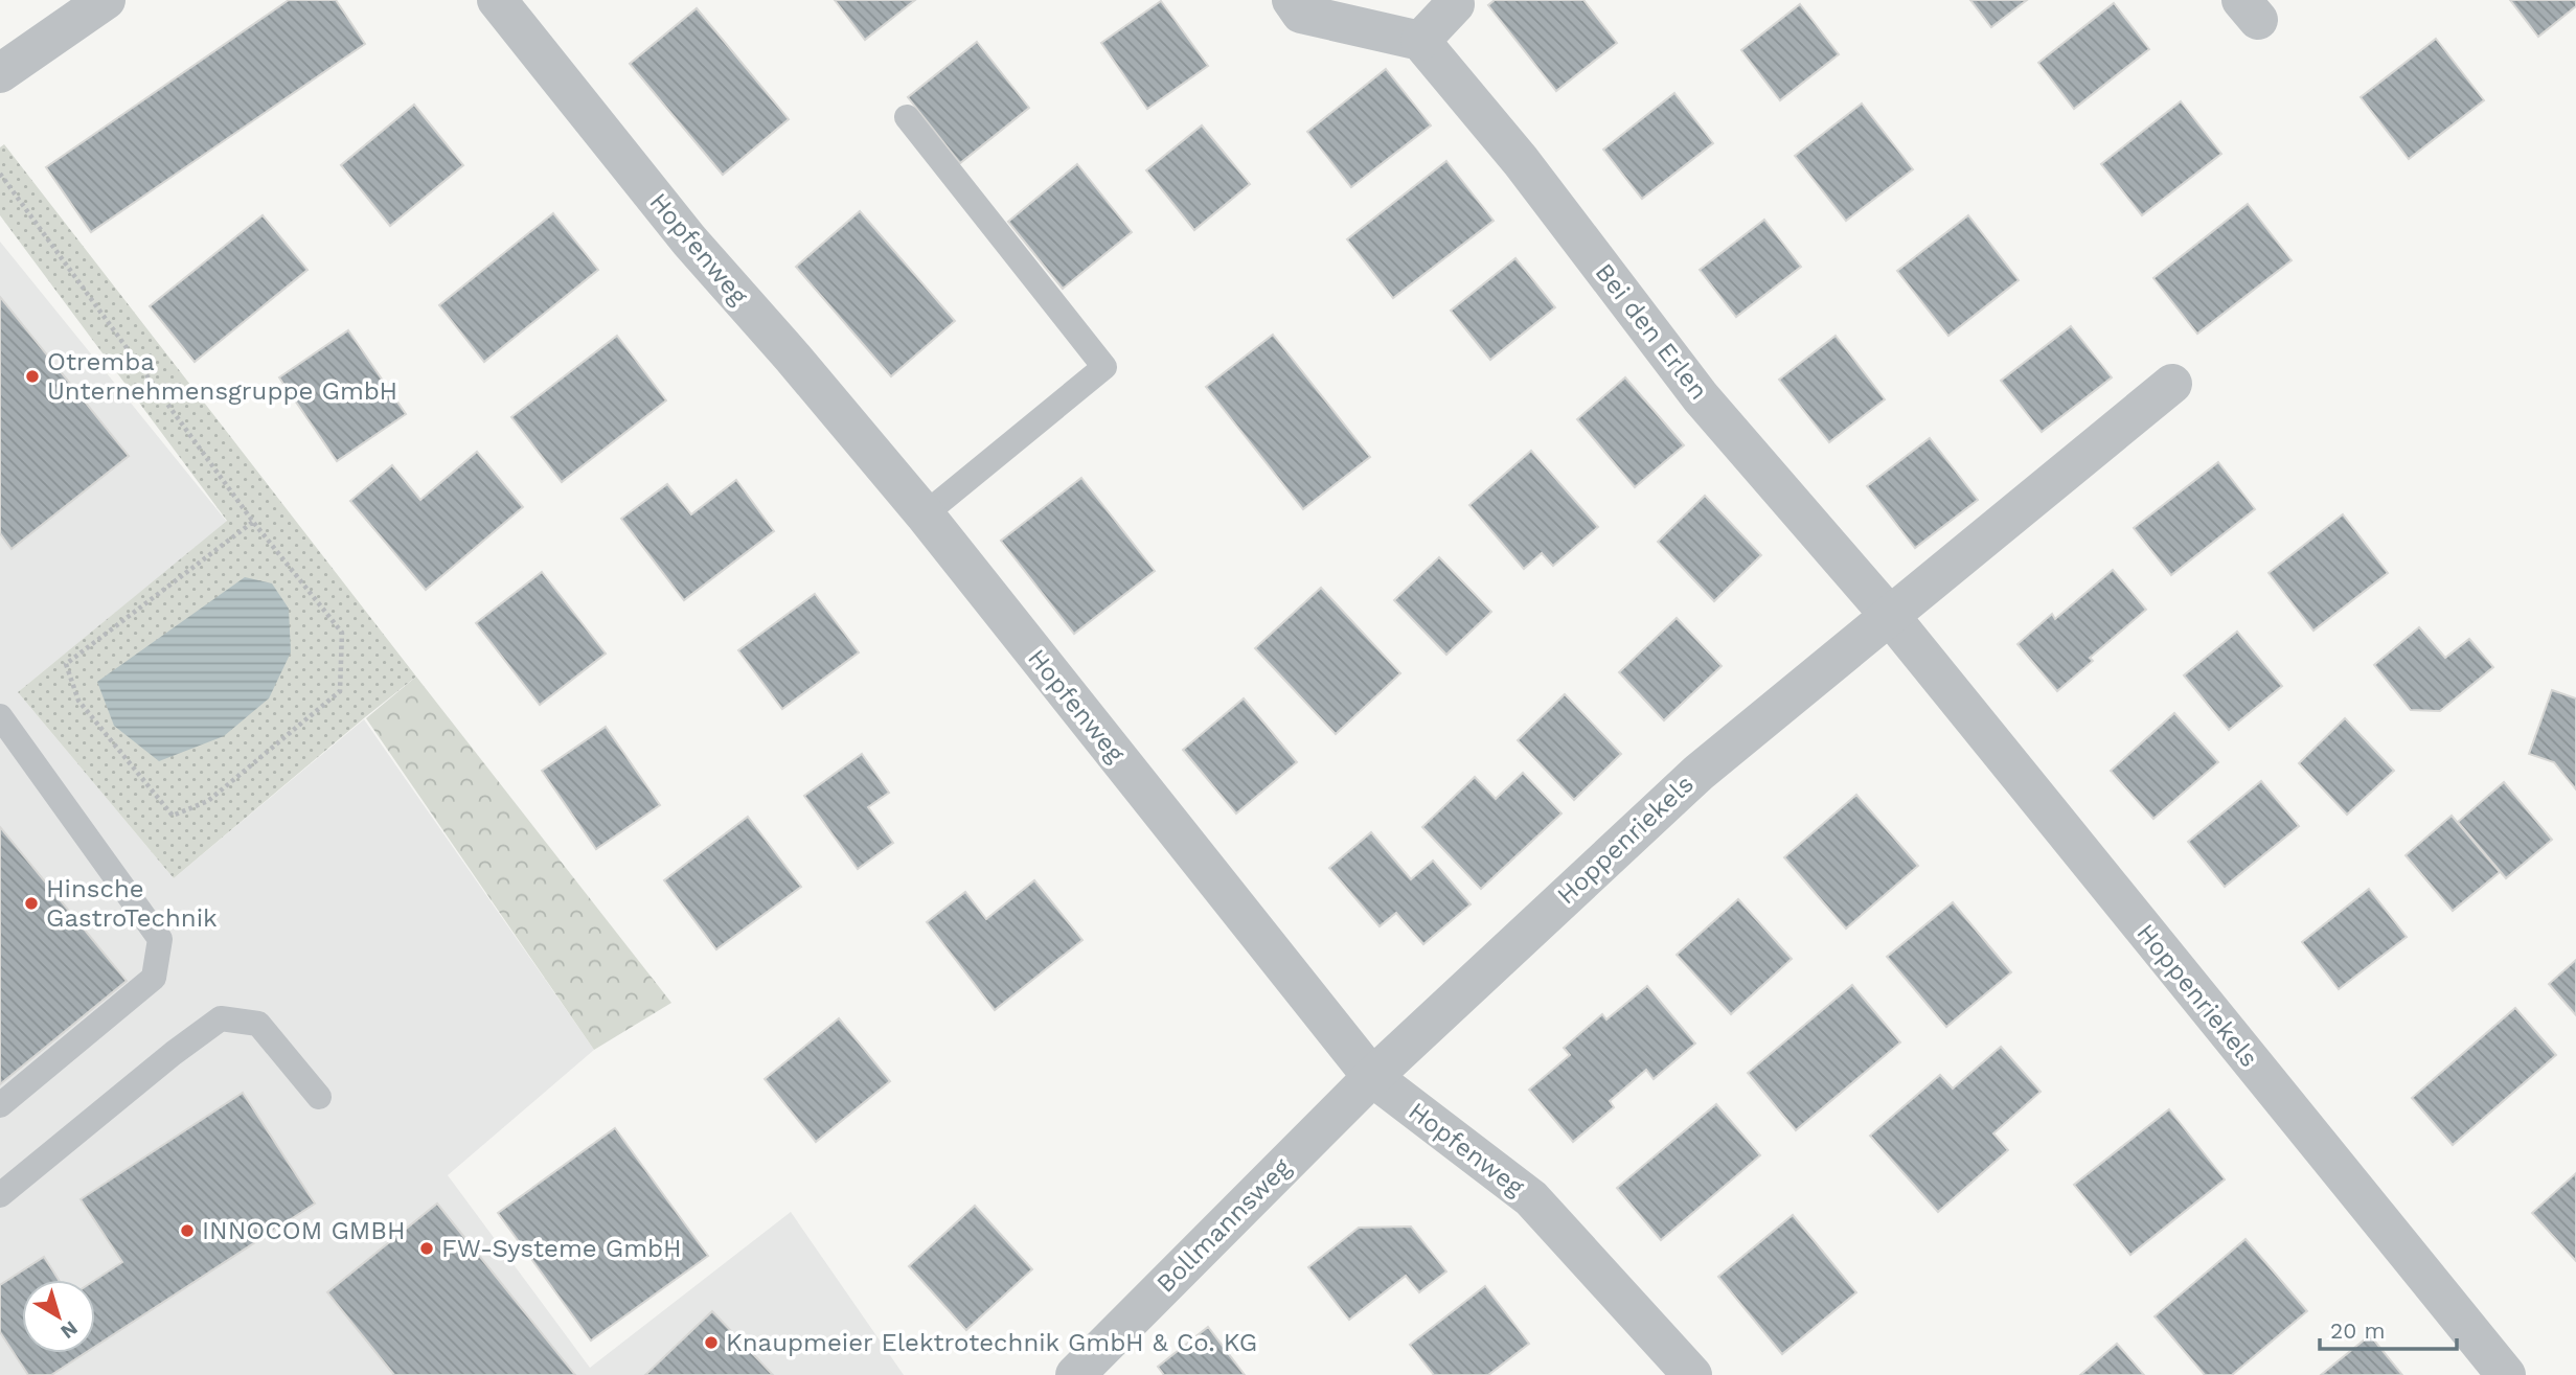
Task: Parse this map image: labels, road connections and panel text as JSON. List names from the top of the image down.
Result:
{
  "streets": {
    "street": [
      "Hopfenweg",
      "Bei den Erlen",
      "Hoppenriekels",
      "Bollmannsweg"
    ]
  },
  "crossings": [
    ["Hopfenweg", "Hoppenriekels"],
    ["Hopfenweg", "Bollmannsweg"],
    ["Bei den Erlen", "Hoppenriekels"],
    ["Hoppenriekels", "Bollmannsweg"]
  ],
  "places": [
    "Otremba Unternehmensgruppe GmbH",
    "Hinsche GastroTechnik",
    "INNOCOM GMBH",
    "FW-Systeme GmbH",
    "Knaupmeier Elektrotechnik GmbH & Co. KG"
  ],
  "scale_bar": "20 m",
  "north": "bottom right"
}
